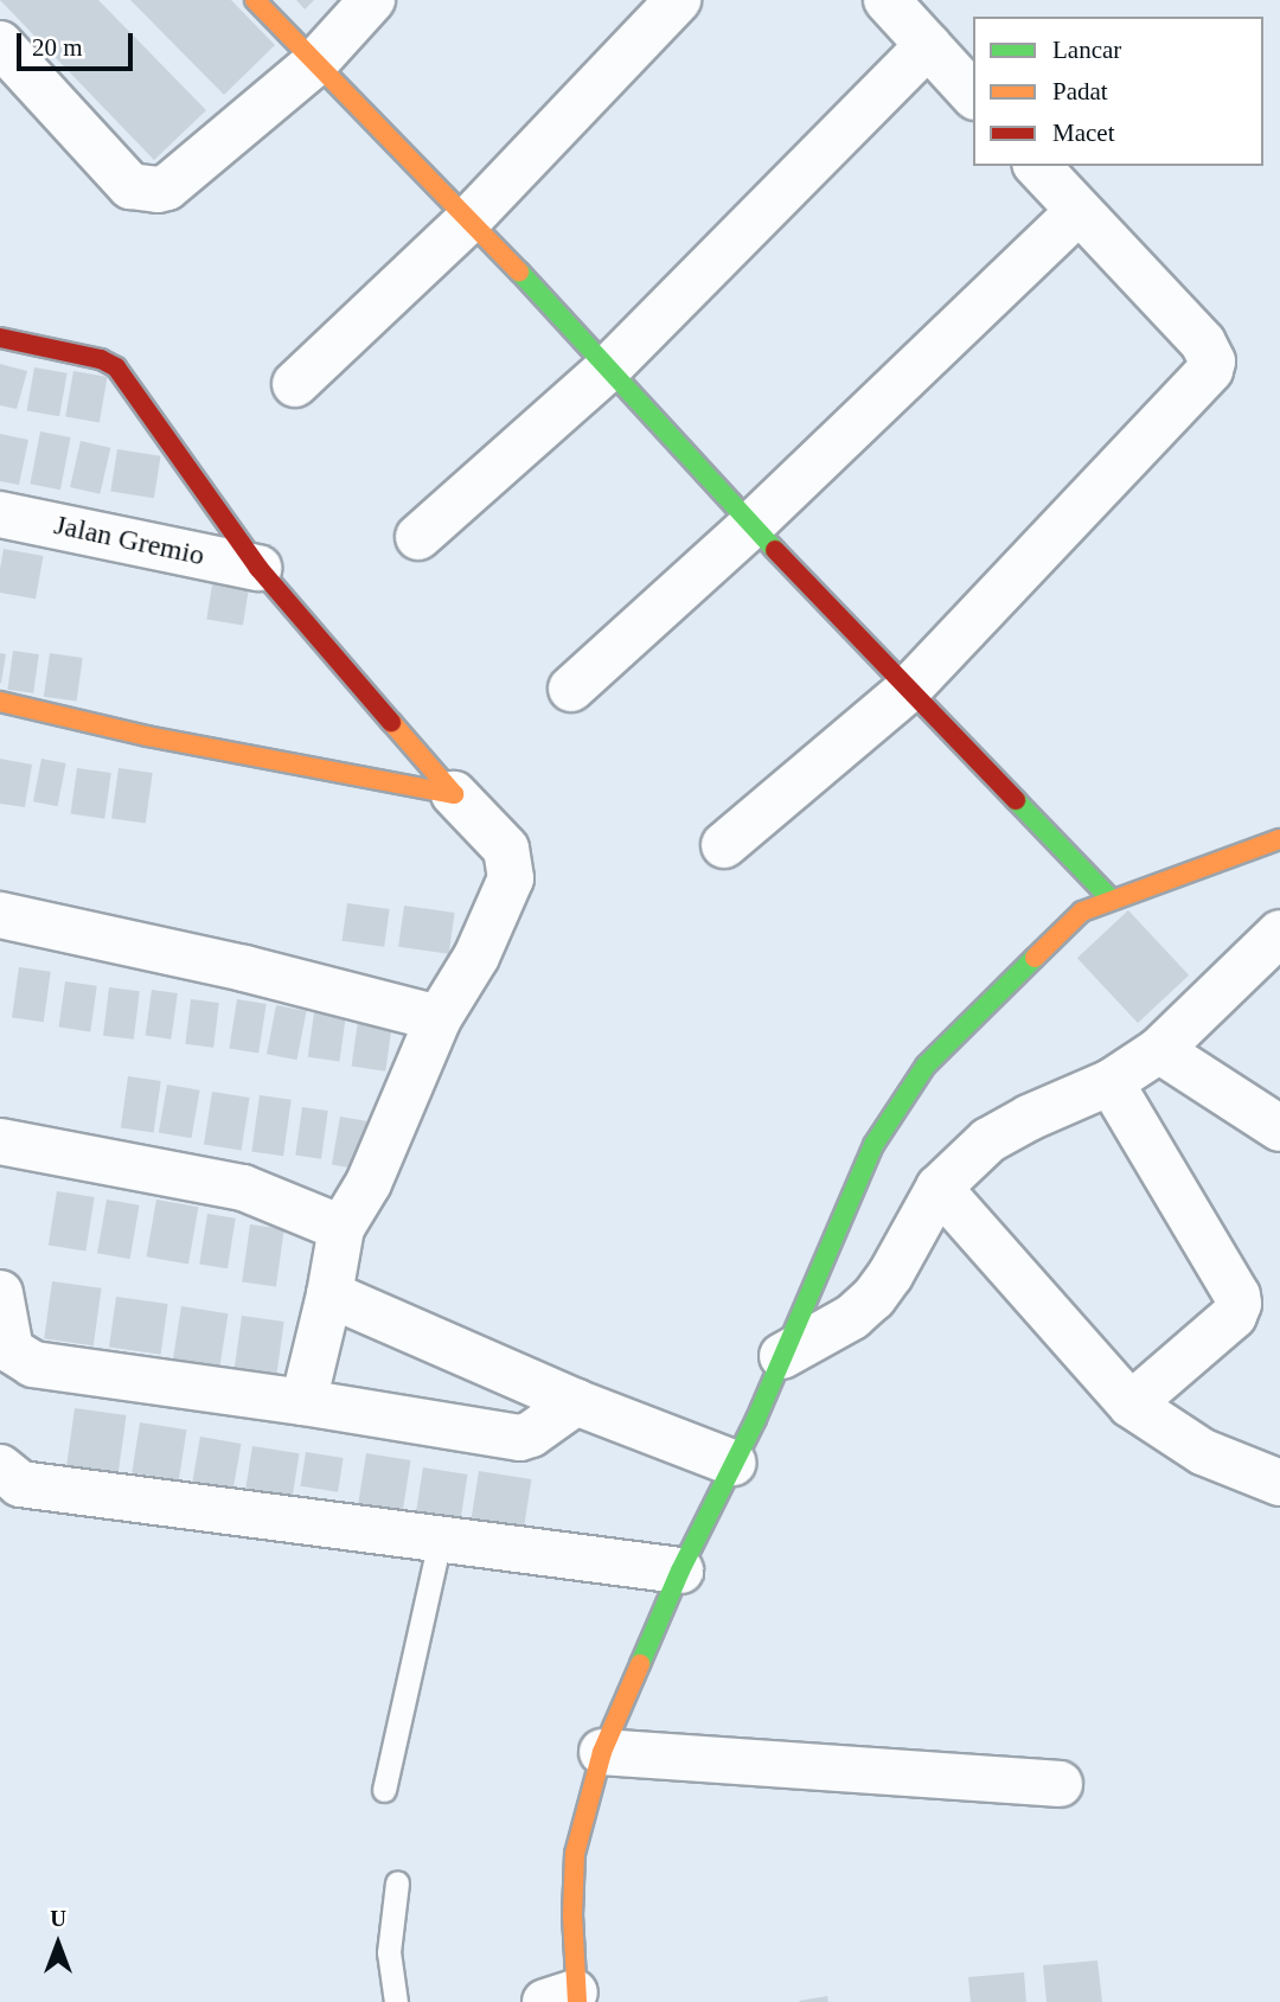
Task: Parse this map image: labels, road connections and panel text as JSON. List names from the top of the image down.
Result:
{
  "streets": {
    "street": ["Jalan Gremio"]
  },
  "legend": ["Lancar", "Padat", "Macet"],
  "scale_bar": "20 m",
  "north": "top"
}
